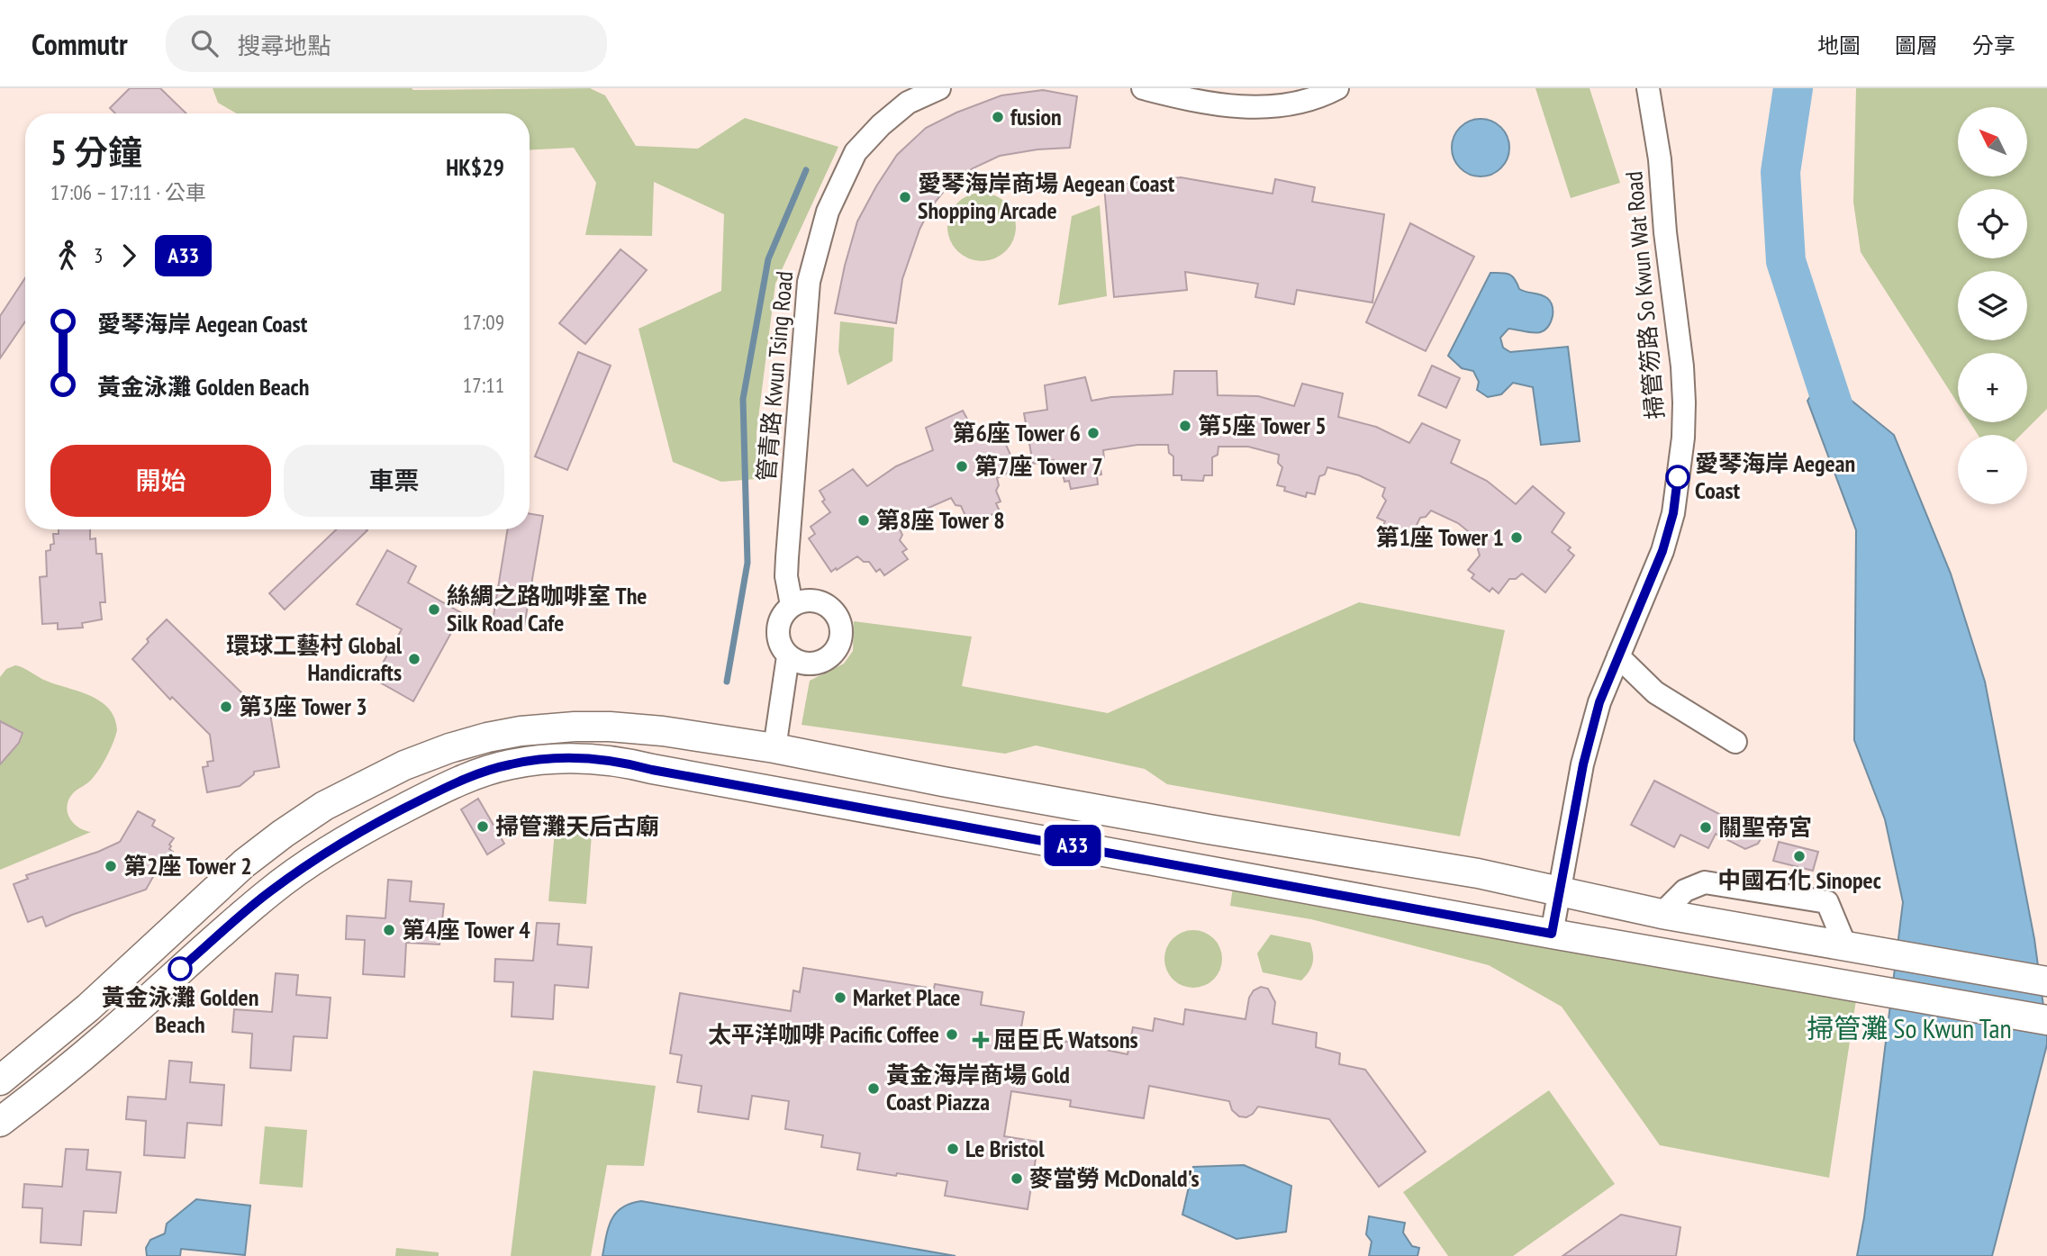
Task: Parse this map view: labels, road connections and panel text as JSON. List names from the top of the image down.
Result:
{
  "streets": {
    "street": ["掃管笏路 So Kwun Wat Road", "管青路 Kwun Tsing Road"]
  },
  "districts": ["掃管灘 So Kwun Tan"],
  "places": {
    "other": [
      "fusion",
      "愛琴海岸商場 Aegean Coast Shopping Arcade",
      "第5座 Tower 5",
      "第6座 Tower 6",
      "第7座 Tower 7",
      "愛琴海岸 Aegean Coast",
      "第8座 Tower 8",
      "第1座 Tower 1",
      "絲綢之路咖啡室 The Silk Road Cafe",
      "環球工藝村 Global Handicrafts",
      "第3座 Tower 3",
      "掃管灘天后古廟",
      "關聖帝宮",
      "中國石化 Sinopec",
      "第2座 Tower 2",
      "第4座 Tower 4",
      "黃金泳灘 Golden Beach",
      "Market Place",
      "太平洋咖啡 Pacific Coffee",
      "黃金海岸商場 Gold Coast Piazza",
      "Le Bristol",
      "麥當勞 McDonald's"
    ],
    "health": ["屈臣氏 Watsons"]
  },
  "lines": ["bus line A33"],
  "north": "top left",
  "page": {
    "header": "Commutr",
    "search": "搜尋地點",
    "nav": ["地圖", "圖層", "分享"],
    "on_map": "A33",
    "map_buttons": ["+", "−"],
    "heading": ["5 分鐘", "17:06 – 17:11 · 公車", "HK$29"],
    "legs": ["3", "A33"],
    "list": [
      {
        "name": "愛琴海岸 Aegean Coast",
        "value": "17:09"
      },
      {
        "name": "黃金泳灘 Golden Beach",
        "value": "17:11"
      }
    ],
    "buttons": ["開始", "車票"]
  }
}
